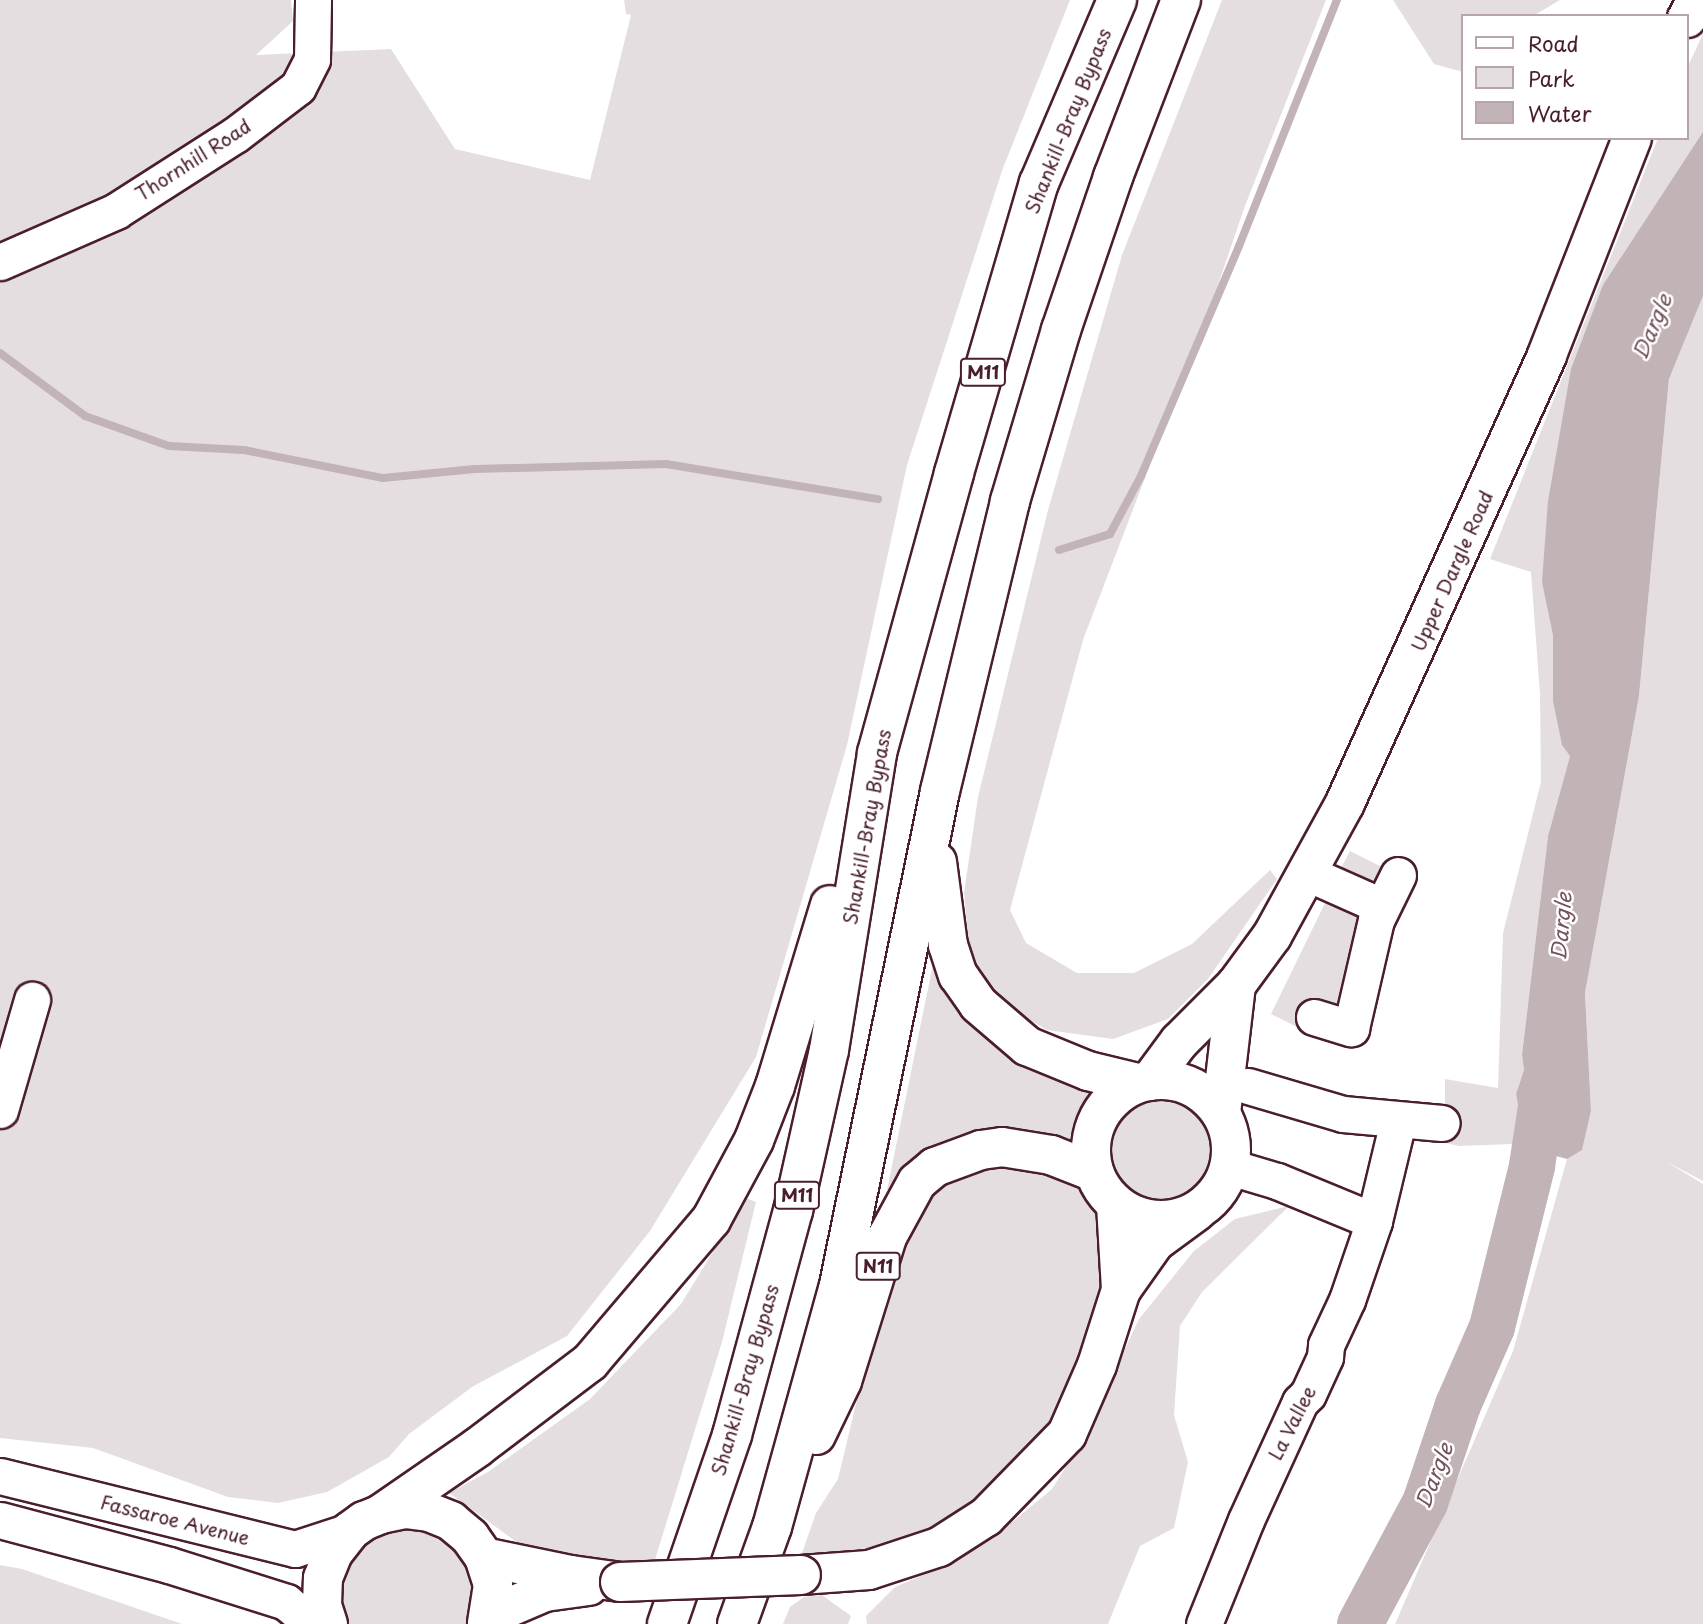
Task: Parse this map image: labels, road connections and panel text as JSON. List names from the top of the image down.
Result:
{
  "streets": {
    "main road": [
      "Shankill-Bray Bypass",
      "M11",
      "Upper Dargle Road",
      "N11"
    ],
    "street": ["Thornhill Road", "La Vallee", "Fassaroe Avenue"]
  },
  "crossings": [
    ["Upper Dargle Road", "N11"]
  ],
  "water": ["Dargle"],
  "legend": ["Road", "Park", "Water"]
}
